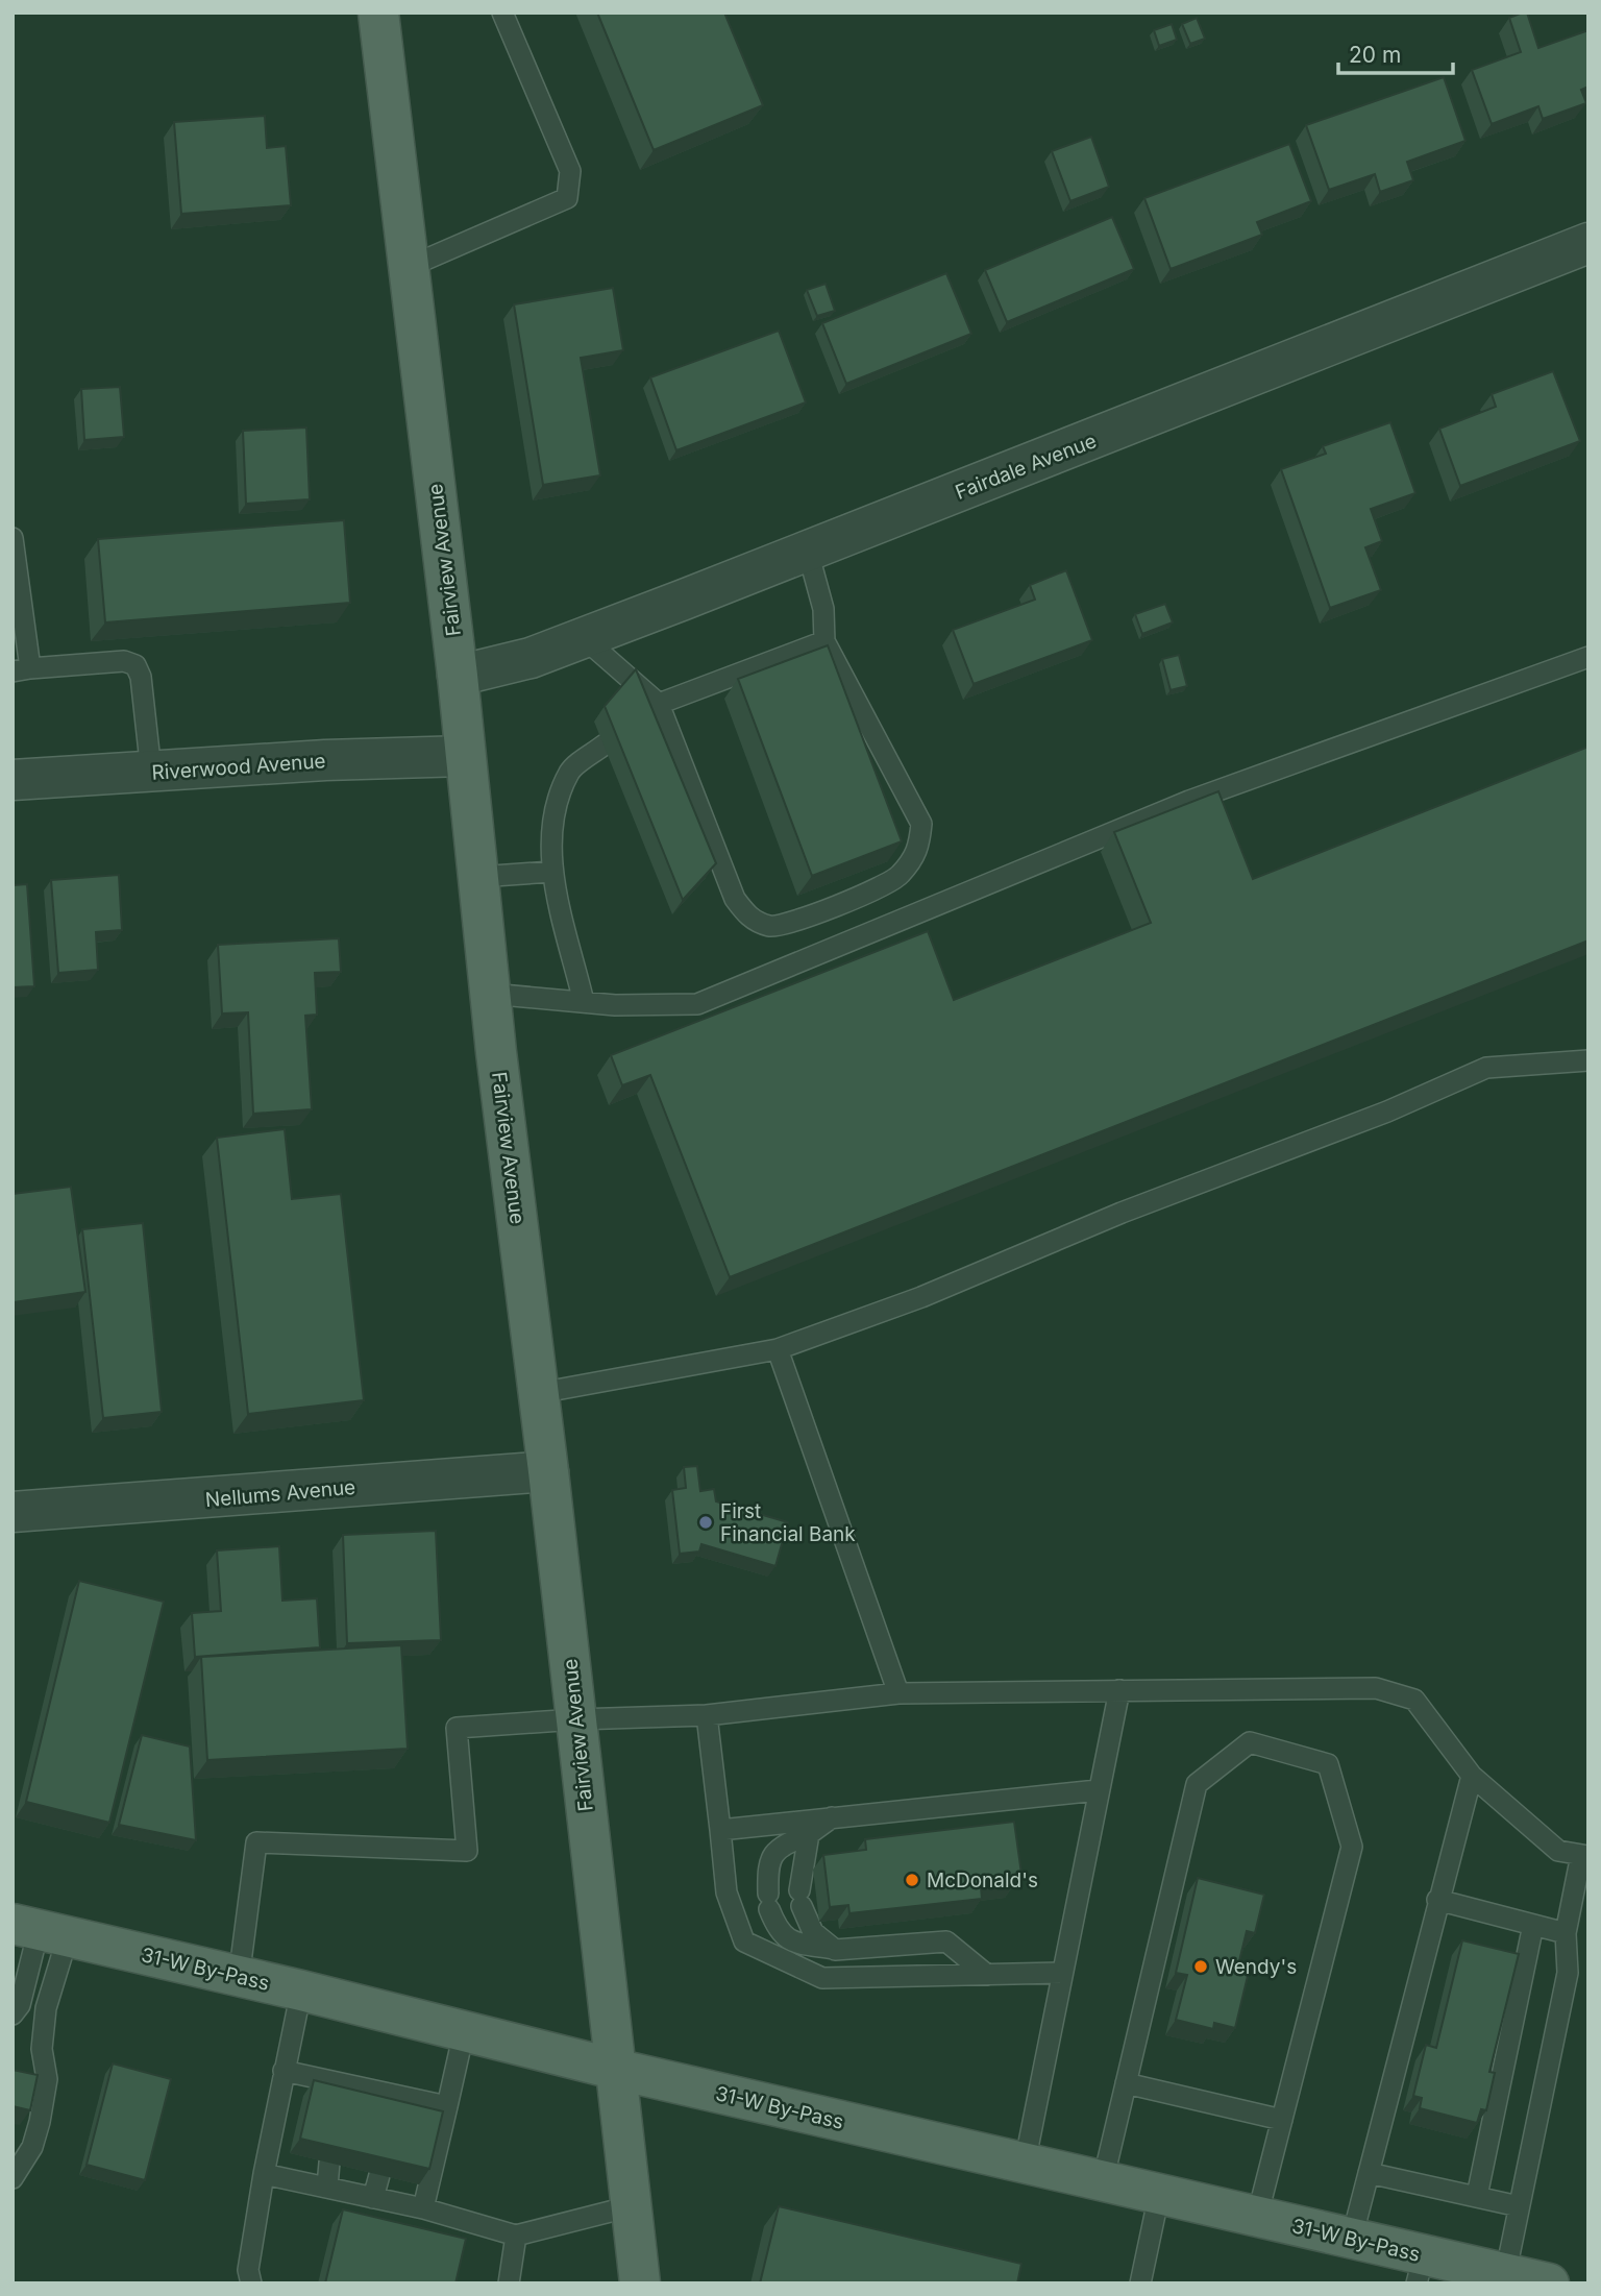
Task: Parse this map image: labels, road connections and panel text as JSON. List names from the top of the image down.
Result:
{
  "streets": {
    "main road": ["Fairview Avenue", "31-W By-Pass"],
    "street": ["Fairdale Avenue", "Riverwood Avenue", "Nellums Avenue"]
  },
  "crossings": [
    ["Fairdale Avenue", "Fairview Avenue"],
    ["Fairview Avenue", "Riverwood Avenue"],
    ["Fairview Avenue", "Nellums Avenue"],
    ["Fairview Avenue", "31-W By-Pass"]
  ],
  "places": ["First Financial Bank", "McDonald's", "Wendy's"],
  "scale_bar": "20 m"
}
